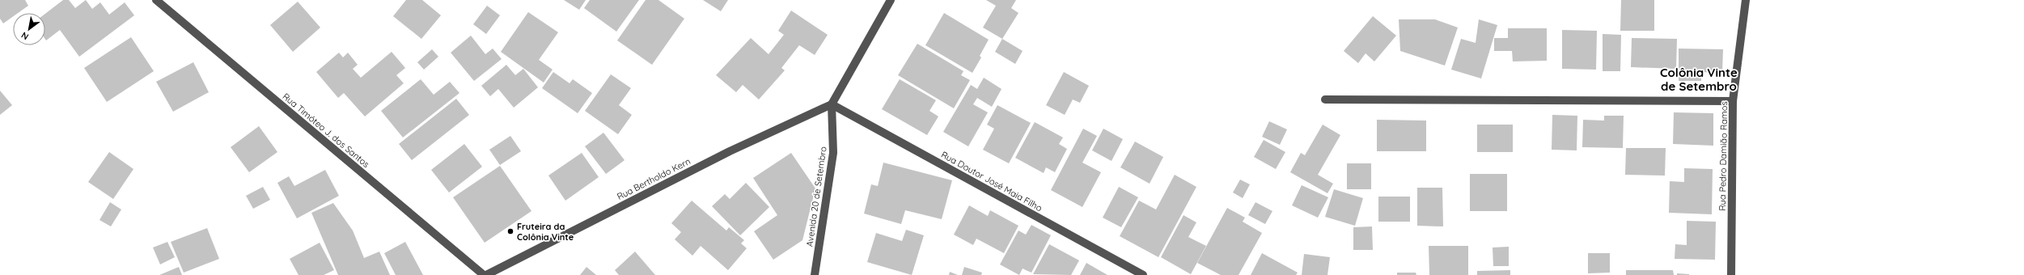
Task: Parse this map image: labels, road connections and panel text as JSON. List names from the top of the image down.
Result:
{
  "streets": {
    "street": [
      "Rua Timóteo J. dos Santos",
      "Rua Pedro Damião Ramos",
      "Rua Bertholdo Kern",
      "Rua Doutor José Maia Filho",
      "Avenida 20 de Setembro"
    ]
  },
  "crossings": [
    ["Rua Timóteo J. dos Santos", "Rua Bertholdo Kern"],
    ["Rua Bertholdo Kern", "Rua Doutor José Maia Filho"],
    ["Rua Bertholdo Kern", "Avenida 20 de Setembro"],
    ["Rua Doutor José Maia Filho", "Avenida 20 de Setembro"]
  ],
  "districts": ["Colônia Vinte de Setembro"],
  "places": ["Fruteira da Colônia Vinte"],
  "north": "bottom left"
}
